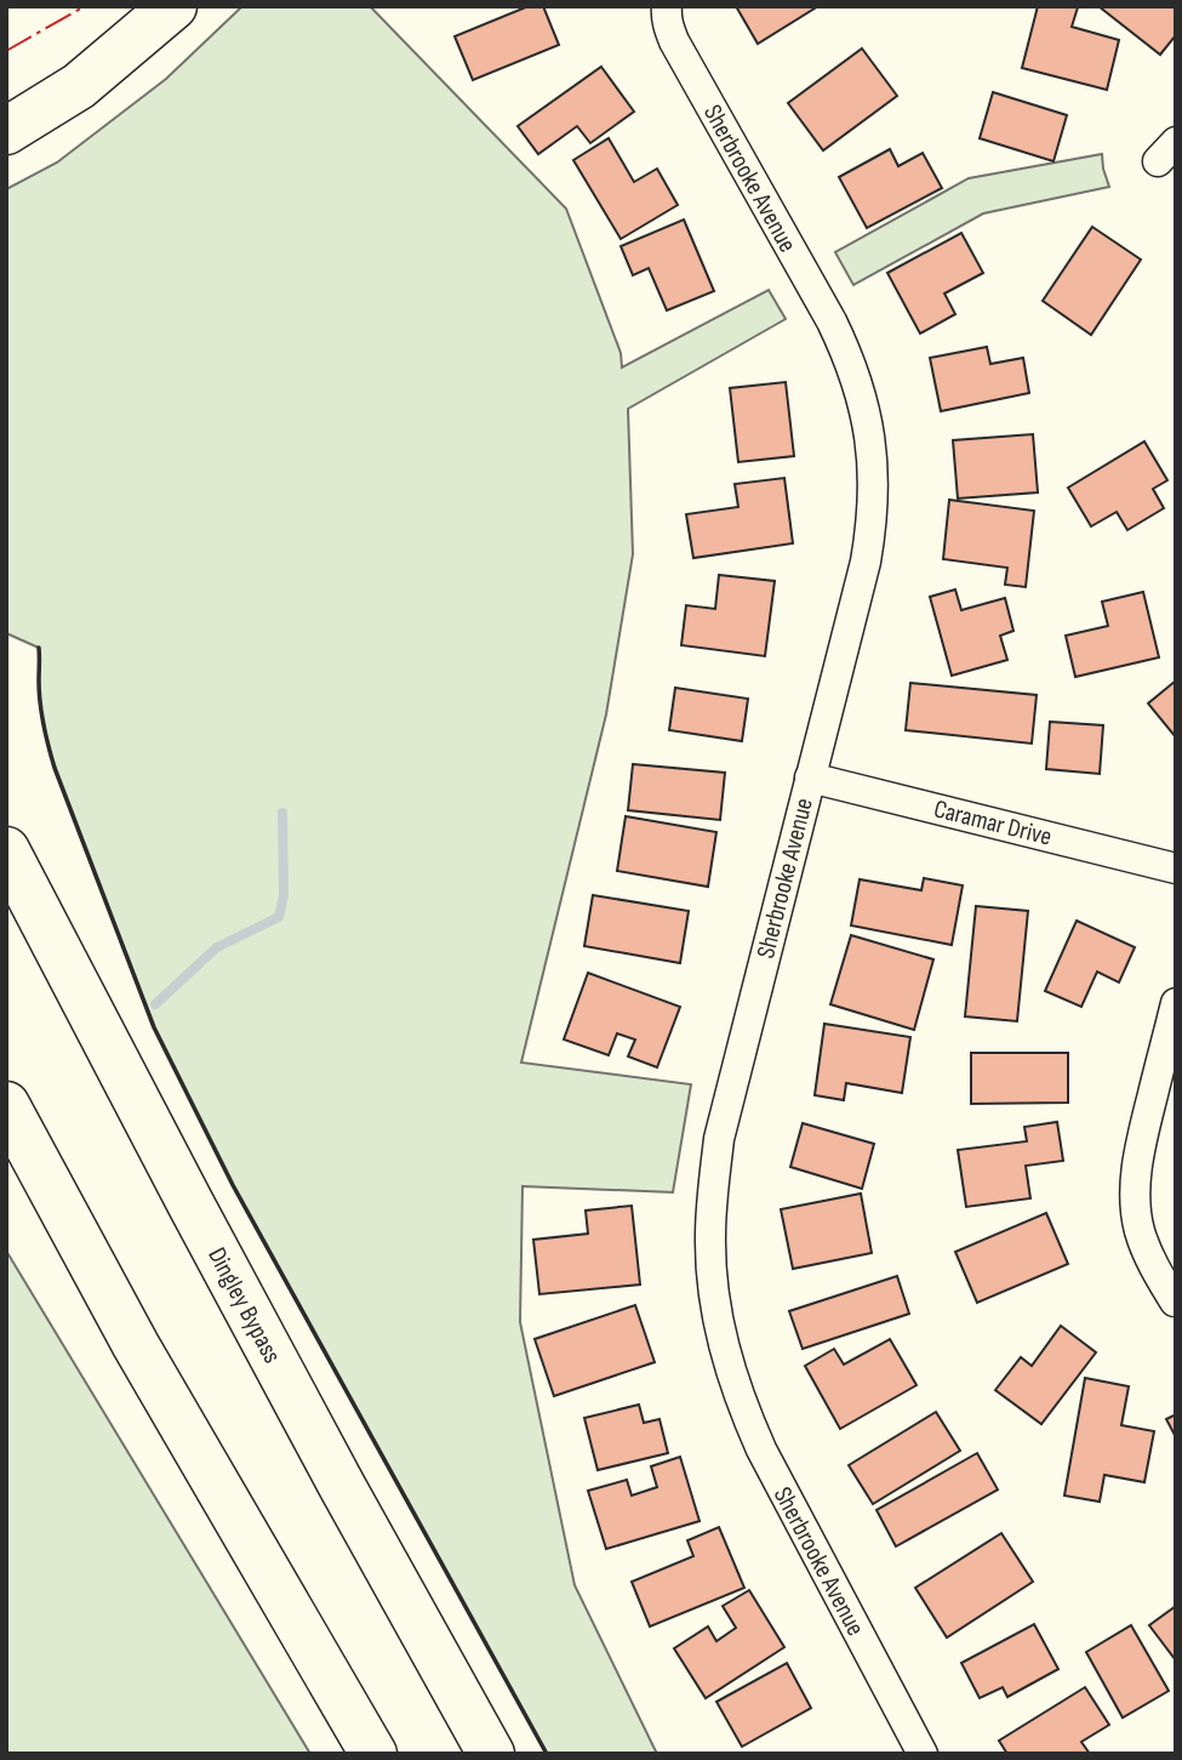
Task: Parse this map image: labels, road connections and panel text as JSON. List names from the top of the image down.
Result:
{
  "streets": {
    "highway": ["Dingley Bypass"],
    "street": ["Sherbrooke Avenue", "Caramar Drive"]
  },
  "crossings": [
    ["Sherbrooke Avenue", "Caramar Drive"]
  ]
}
